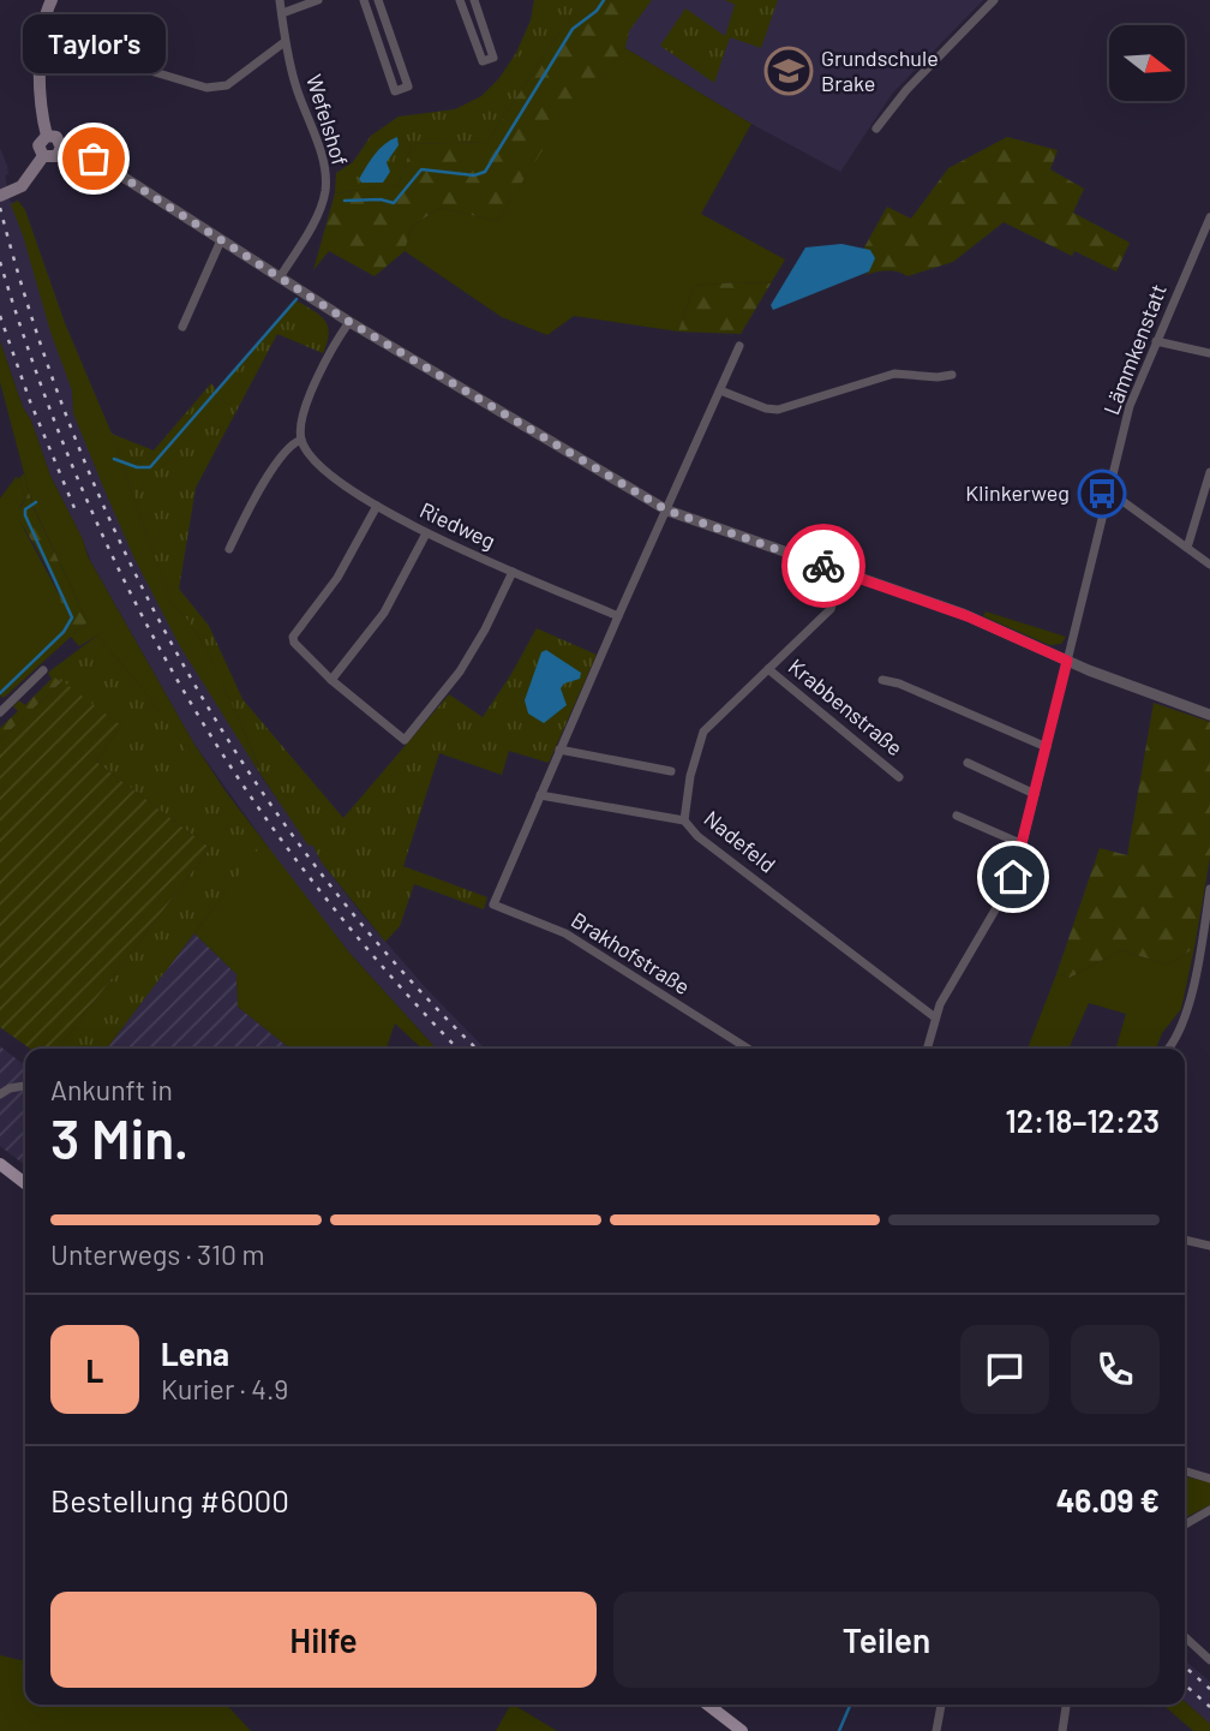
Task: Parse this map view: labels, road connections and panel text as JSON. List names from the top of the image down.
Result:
{
  "streets": {
    "street": [
      "Wefelshof",
      "Lämmkenstatt",
      "Riedweg",
      "Krabbenstraße",
      "Nadefeld",
      "Brakhofstraße"
    ]
  },
  "crossings": [
    ["Lämmkenstatt", "Nadefeld"],
    ["Riedweg", "Brakhofstraße"],
    ["Krabbenstraße", "Nadefeld"]
  ],
  "places": {
    "school or university": ["Grundschule Brake"],
    "other": ["Taylor's"],
    "bus stop": ["Klinkerweg"]
  },
  "north": "right",
  "page": {
    "bubble": "Taylor's",
    "heading": ["3 Min.", "Ankunft in", "12:18–12:23"],
    "panel": [
      "Lena",
      "Kurier · 4.9",
      "Bestellung #6000",
      "46.09 €"
    ],
    "bar": "Unterwegs · 310 m",
    "round": "L",
    "buttons": ["Hilfe", "Teilen"]
  }
}
